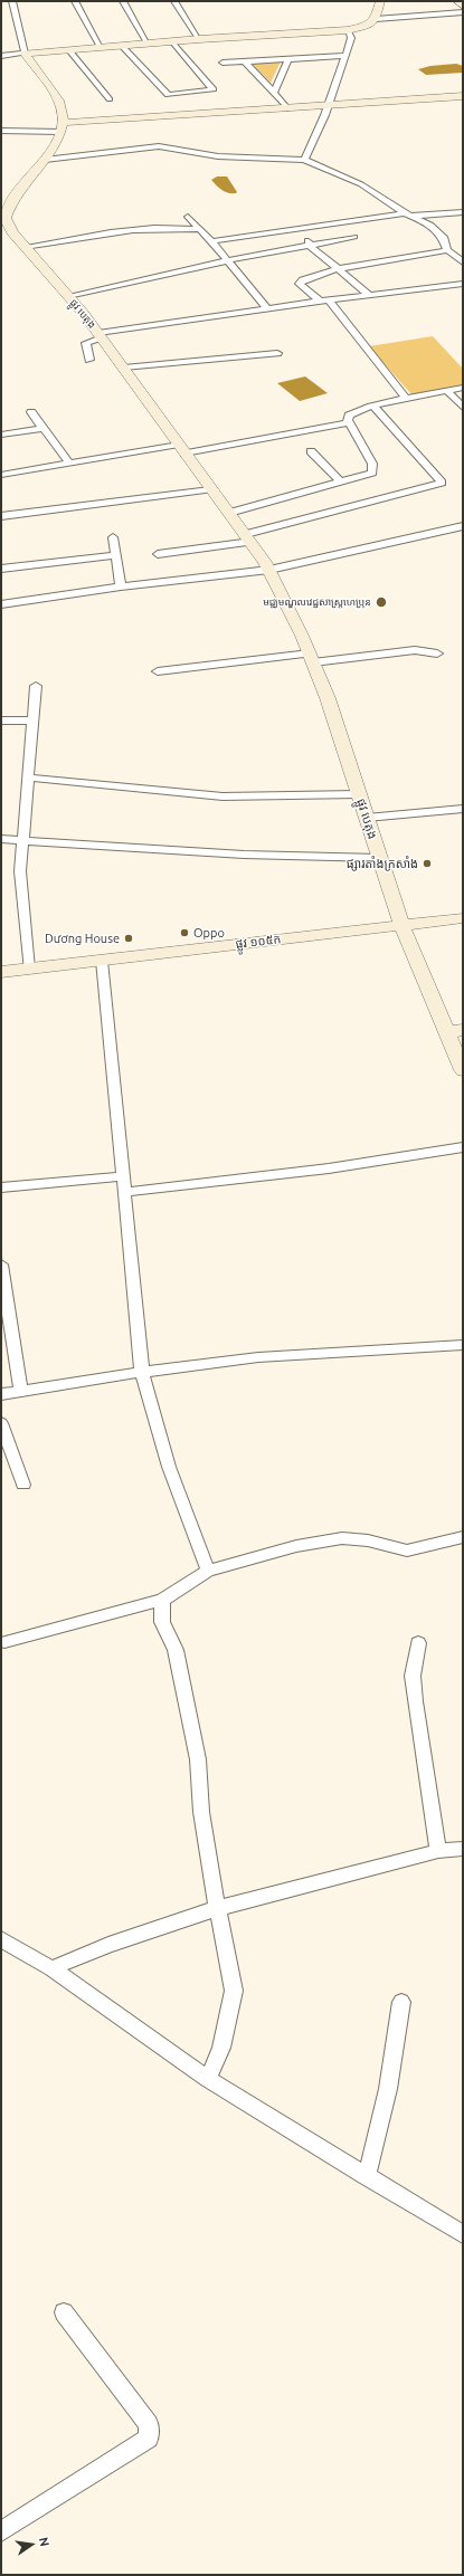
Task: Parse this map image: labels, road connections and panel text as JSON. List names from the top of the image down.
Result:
{
  "streets": {
    "street": ["ផ្លូវ បេតុង", "ផ្លូវ ១០៥ក"]
  },
  "crossings": [
    ["ផ្លូវ បេតុង", "ផ្លូវ ១០៥ក"]
  ],
  "places": [
    "មជ្ឈមណ្ឌលវេជ្ជសាស្ត្រហេប្រុន",
    "ផ្សារតាំងក្រសាំង",
    "Oppo",
    "Dương House"
  ],
  "north": "right"
}
